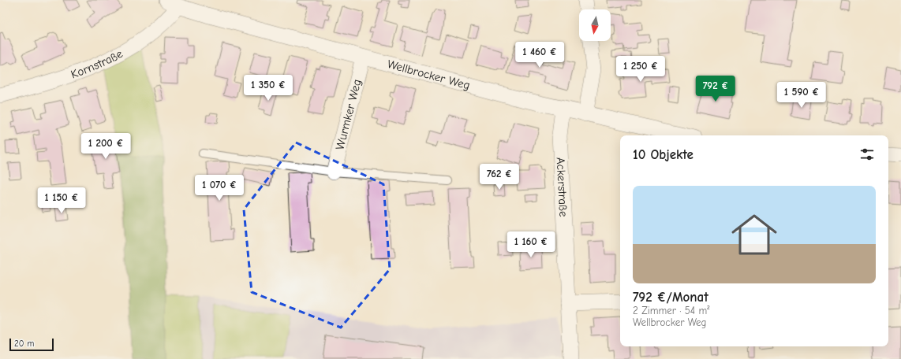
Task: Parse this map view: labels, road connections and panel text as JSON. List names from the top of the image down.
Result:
{
  "streets": {
    "street": [
      "Kornstraße",
      "Wellbrocker Weg",
      "Wurmker Weg",
      "Ackerstraße"
    ]
  },
  "crossings": [
    ["Kornstraße", "Wellbrocker Weg"],
    ["Wellbrocker Weg", "Wurmker Weg"],
    ["Wellbrocker Weg", "Ackerstraße"]
  ],
  "scale_bar": "20 m",
  "north": "bottom",
  "page": {
    "price": [
      "1 460 €",
      "1 250 €",
      "1 350 €",
      "792 €",
      "1 590 €",
      "1 200 €",
      "762 €",
      "1 070 €",
      "1 150 €",
      "1 160 €"
    ],
    "heading": "10 Objekte",
    "list": [
      {
        "name": "792 €/Monat",
        "note": "2 Zimmer · 54 m² · Wellbrocker Weg"
      }
    ],
    "scale": "20 m"
  }
}
